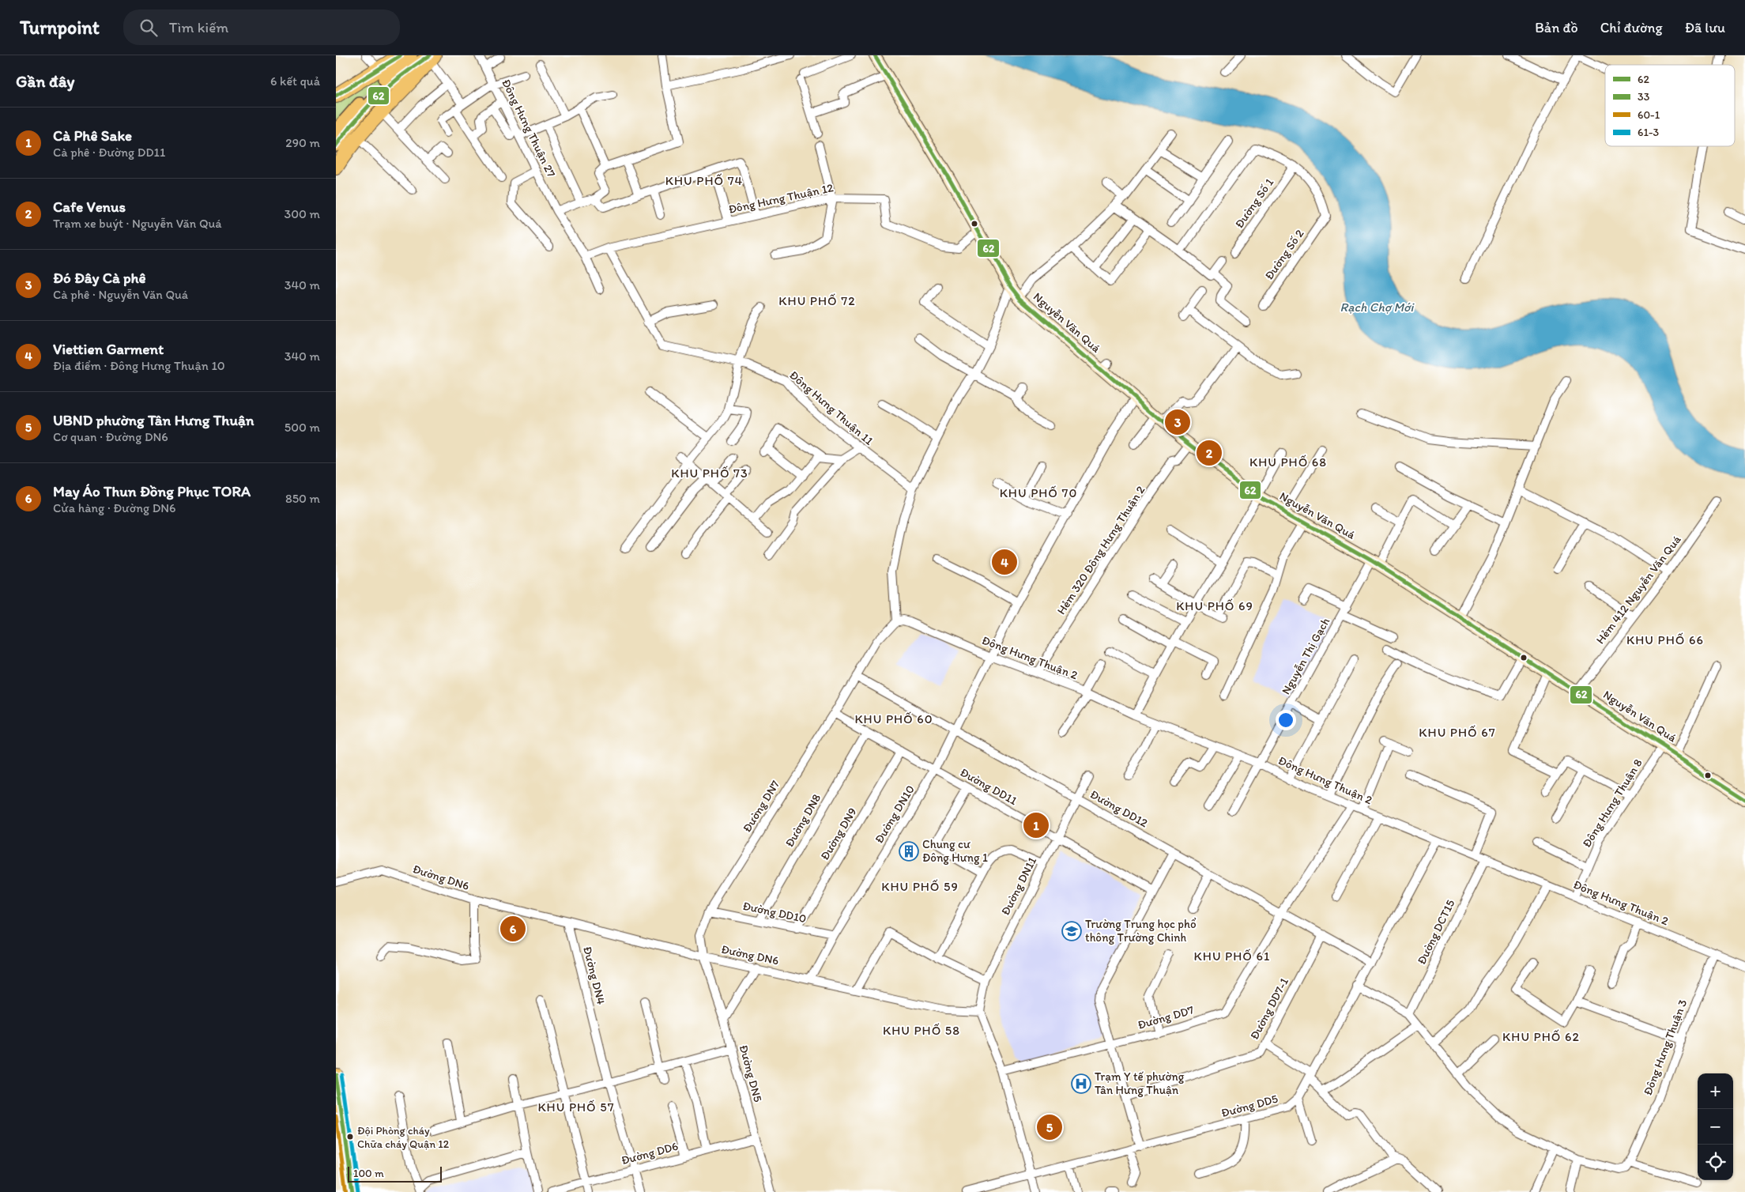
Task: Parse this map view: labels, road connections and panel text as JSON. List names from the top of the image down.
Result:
{
  "streets": {
    "main road": ["Nguyễn Văn Quá"],
    "street": [
      "Đông Hưng Thuận 27",
      "Đông Hưng Thuận 12",
      "Đường Số 1",
      "Đường Số 2",
      "Đông Hưng Thuận 11",
      "Hẻm 320 Đông Hưng Thuận 2",
      "Hẻm 412 Nguyễn Văn Quá",
      "Nguyễn Thị Gạch",
      "Đông Hưng Thuận 2",
      "Đường DD11",
      "Đông Hưng Thuận 8",
      "Đường DN7",
      "Đường DD12",
      "Đường DN10",
      "Đường DN8",
      "Đường DN9",
      "Đường DN6",
      "Đường DN11",
      "Đường DD10",
      "Đường DCT15",
      "Đường DN4",
      "Đường DD7-1",
      "Đường DD7",
      "Đông Hưng Thuận 3",
      "Đường DN5",
      "Đường DD5",
      "Đường DD6"
    ]
  },
  "crossings": [
    ["Đông Hưng Thuận 27", "Đông Hưng Thuận 12"],
    ["Đông Hưng Thuận 12", "Nguyễn Văn Quá"],
    ["Đông Hưng Thuận 12", "Đông Hưng Thuận 11"],
    ["Đường Số 1", "Đường Số 2"],
    ["Nguyễn Văn Quá", "Hẻm 320 Đông Hưng Thuận 2"],
    ["Nguyễn Văn Quá", "Hẻm 412 Nguyễn Văn Quá"],
    ["Nguyễn Văn Quá", "Nguyễn Thị Gạch"],
    ["Nguyễn Văn Quá", "Đông Hưng Thuận 8"],
    ["Nguyễn Văn Quá", "Đường DN10"],
    ["Hẻm 320 Đông Hưng Thuận 2", "Đông Hưng Thuận 2"],
    ["Nguyễn Thị Gạch", "Đông Hưng Thuận 2"],
    ["Đông Hưng Thuận 2", "Đông Hưng Thuận 8"],
    ["Đông Hưng Thuận 2", "Đường DN7"],
    ["Đông Hưng Thuận 2", "Đường DN10"],
    ["Đông Hưng Thuận 2", "Đường DCT15"],
    ["Đông Hưng Thuận 2", "Đường DD7"],
    ["Đông Hưng Thuận 2", "Đông Hưng Thuận 3"],
    ["Đông Hưng Thuận 2", "Đường DD5"],
    ["Đường DD11", "Đường DN7"],
    ["Đường DD11", "Đường DN10"],
    ["Đường DD11", "Đường DN8"],
    ["Đường DD11", "Đường DN9"],
    ["Đường DD11", "Đường DN11"],
    ["Đường DN7", "Đường DD12"],
    ["Đường DN7", "Đường DN6"],
    ["Đường DN7", "Đường DD10"],
    ["Đường DN7", "Đường DN5"],
    ["Đường DD12", "Đường DN10"],
    ["Đường DD12", "Đường DN11"],
    ["Đường DD12", "Đường DD7-1"],
    ["Đường DD12", "Đường DD7"],
    ["Đường DD12", "Đường DD5"],
    ["Đường DN10", "Đường DN6"],
    ["Đường DN10", "Đường DD10"],
    ["Đường DN8", "Đường DD10"],
    ["Đường DN9", "Đường DD10"],
    ["Đường DN6", "Đường DN11"],
    ["Đường DN6", "Đường DN4"],
    ["Đường DN5", "Đường DD6"]
  ],
  "districts": [
    "KHU PHỐ 74",
    "KHU PHỐ 72",
    "KHU PHỐ 68",
    "KHU PHỐ 73",
    "KHU PHỐ 70",
    "KHU PHỐ 69",
    "KHU PHỐ 66",
    "KHU PHỐ 60",
    "KHU PHỐ 67",
    "KHU PHỐ 59",
    "KHU PHỐ 61",
    "KHU PHỐ 58",
    "KHU PHỐ 62",
    "KHU PHỐ 57"
  ],
  "water": ["Rạch Chợ Mới"],
  "places": {
    "building": ["Chung cư Đông Hưng 1"],
    "school or university": ["Trường Trung học phổ thông Trường Chinh"],
    "hospital": ["Trạm Y tế phường Tân Hưng Thuận"],
    "other": ["Đội Phòng cháy Chữa cháy Quận 12"]
  },
  "lines": [
    "transit line 62",
    "transit line 61-3",
    "transit line 33",
    "transit line 60-1"
  ],
  "legend": [
    "62",
    "33",
    "60-1",
    "61-3"
  ],
  "scale_bar": "100 m",
  "page": {
    "header": "Turnpoint",
    "search": "Tìm kiếm",
    "nav": ["Bản đồ", "Chỉ đường", "Đã lưu"],
    "heading": ["Gần đây", "6 kết quả"],
    "list": [
      {
        "mark": "1",
        "name": "Cà Phê Sake",
        "note": "Cà phê · Đường DD11",
        "value": "290 m"
      },
      {
        "mark": "2",
        "name": "Cafe Venus",
        "note": "Trạm xe buýt · Nguyễn Văn Quá",
        "value": "300 m"
      },
      {
        "mark": "3",
        "name": "Đó Đây Cà phê",
        "note": "Cà phê · Nguyễn Văn Quá",
        "value": "340 m"
      },
      {
        "mark": "4",
        "name": "Viettien Garment",
        "note": "Địa điểm · Đông Hưng Thuận 10",
        "value": "340 m"
      },
      {
        "mark": "5",
        "name": "UBND phường Tân Hưng Thuận",
        "note": "Cơ quan · Đường DN6",
        "value": "500 m"
      },
      {
        "mark": "6",
        "name": "May Áo Thun Đồng Phục TORA",
        "note": "Cửa hàng · Đường DN6",
        "value": "850 m"
      }
    ],
    "pins": [
      "3",
      "2",
      "4",
      "1",
      "6",
      "5"
    ],
    "map_buttons": ["+", "−"],
    "scale": "100 m"
  }
}
